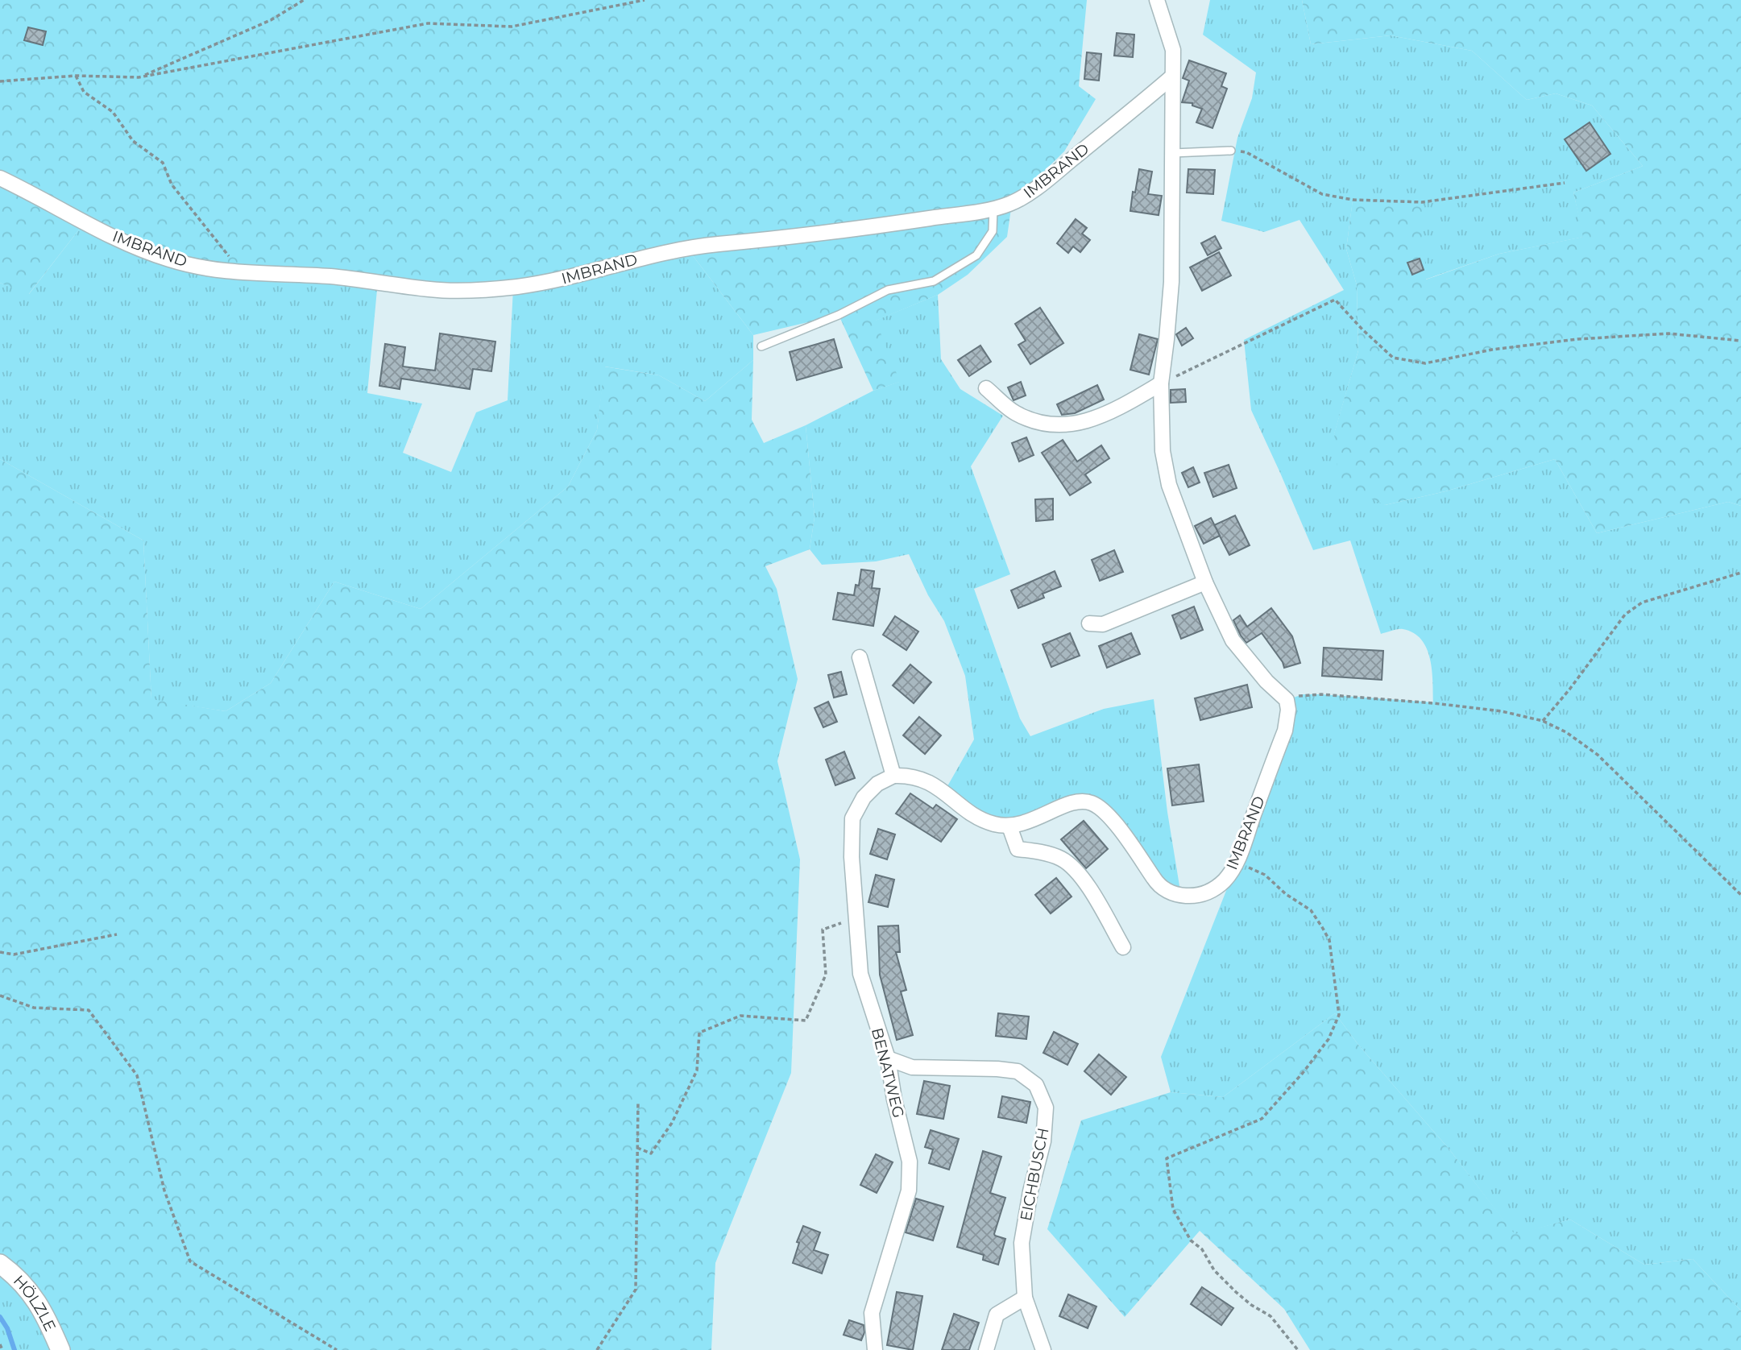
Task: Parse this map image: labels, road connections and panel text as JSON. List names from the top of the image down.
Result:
{
  "streets": {
    "street": [
      "IMBRAND",
      "BENATWEG",
      "EICHBUSCH",
      "HÖLZLE"
    ]
  },
  "crossings": [
    ["BENATWEG", "EICHBUSCH"]
  ]
}
